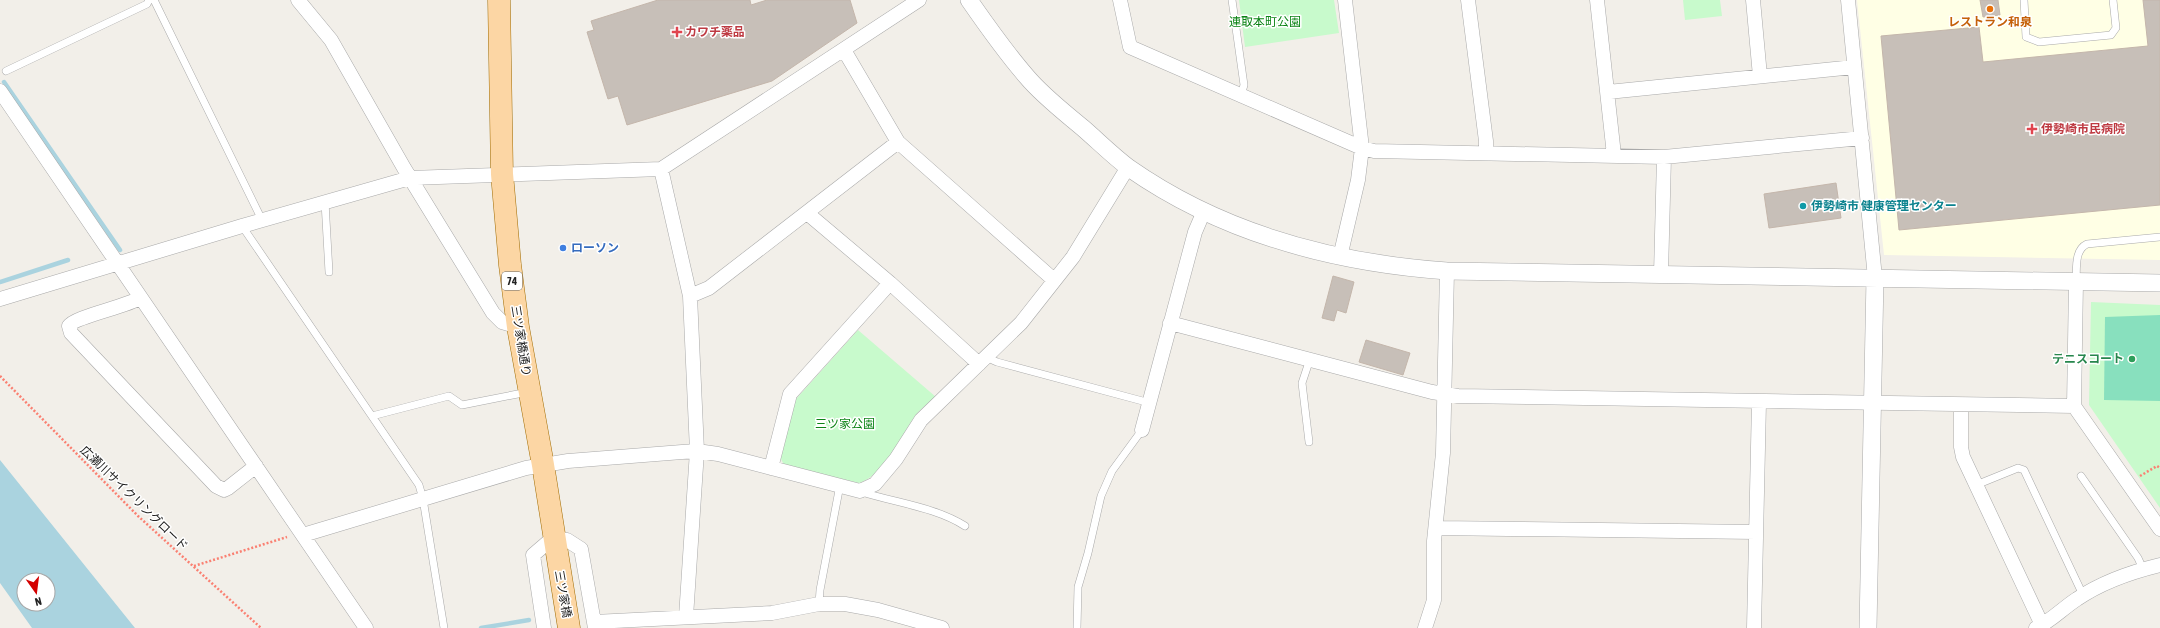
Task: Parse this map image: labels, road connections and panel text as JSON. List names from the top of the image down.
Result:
{
  "streets": {
    "main road": ["74", "三ツ家橋通り", "三ツ家橋"],
    "path": ["広瀬川サイクリングロード"]
  },
  "crossings": [
    ["三ツ家橋通り", "三ツ家橋"]
  ],
  "parks": ["連取本町公園", "三ツ家公園"],
  "places": {
    "other": [
      "レストラン和泉",
      "伊勢崎市 健康管理センター",
      "ローソン",
      "テニスコート"
    ],
    "health": ["カワチ薬品", "伊勢崎市民病院"]
  },
  "north": "bottom"
}
